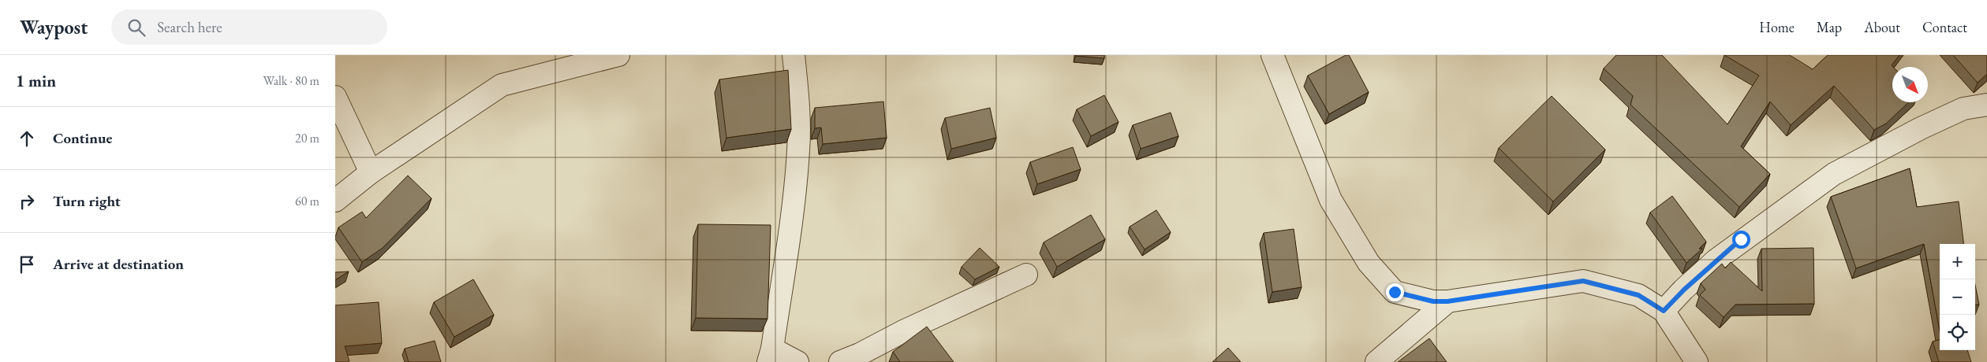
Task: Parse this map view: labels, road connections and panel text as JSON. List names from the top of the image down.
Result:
{
  "north": "bottom right",
  "page": {
    "header": "Waypost",
    "search": "Search here",
    "nav": [
      "Home",
      "Map",
      "About",
      "Contact"
    ],
    "heading": ["1 min", "Walk · 80 m"],
    "list": [
      ["Continue", "20 m"],
      ["Turn right", "60 m"],
      "Arrive at destination"
    ],
    "map_buttons": ["+", "−"]
  }
}
